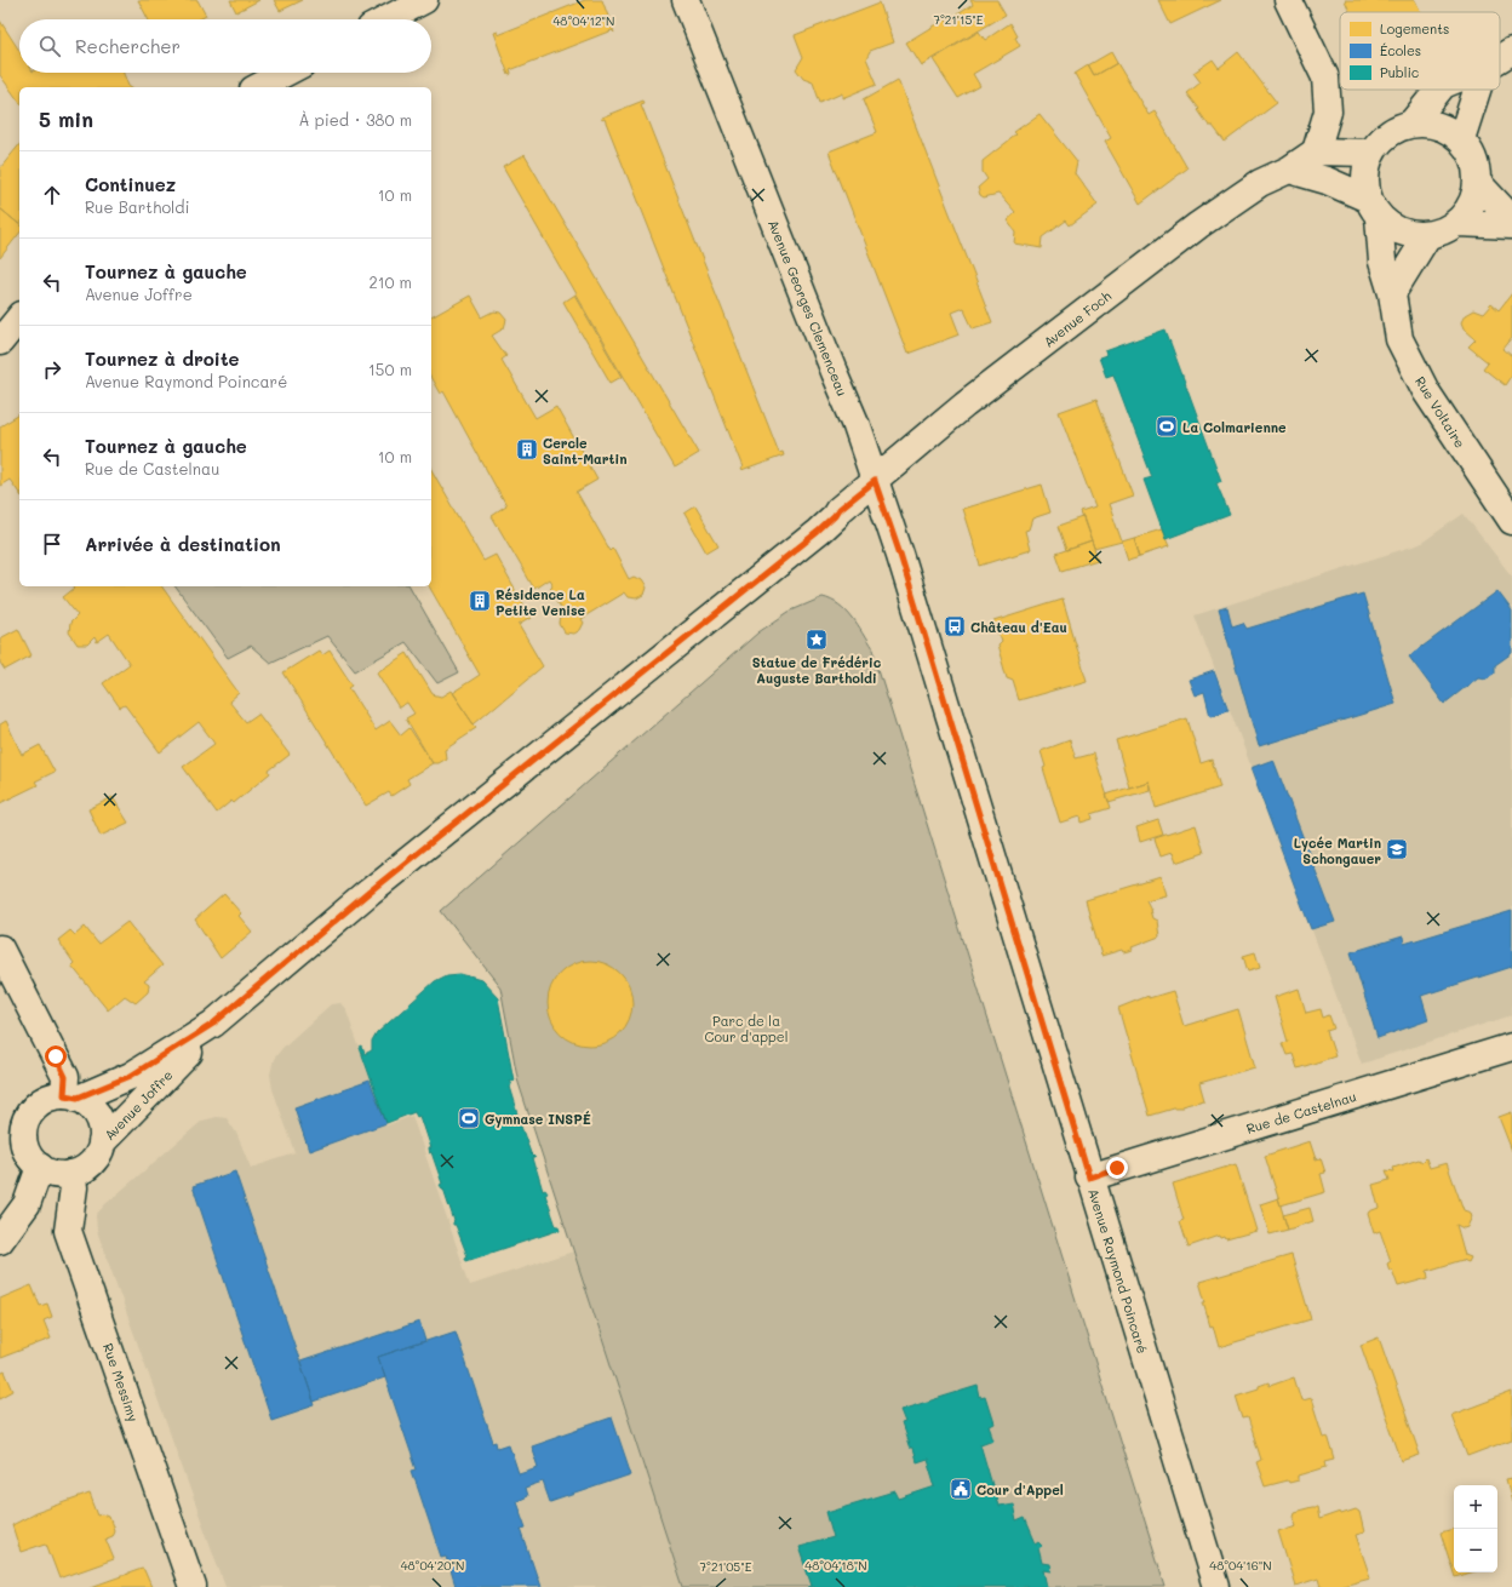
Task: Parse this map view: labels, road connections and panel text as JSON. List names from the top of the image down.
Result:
{
  "streets": {
    "street": [
      "Avenue Georges Clemenceau",
      "Avenue Foch",
      "Rue Voltaire",
      "Avenue Joffre",
      "Rue de Castelnau",
      "Avenue Raymond Poincaré",
      "Rue Messimy"
    ]
  },
  "crossings": [
    ["Avenue Georges Clemenceau", "Avenue Foch"],
    ["Avenue Georges Clemenceau", "Avenue Joffre"],
    ["Avenue Georges Clemenceau", "Avenue Raymond Poincaré"],
    ["Avenue Foch", "Avenue Joffre"],
    ["Avenue Foch", "Avenue Raymond Poincaré"],
    ["Avenue Joffre", "Avenue Raymond Poincaré"],
    ["Avenue Joffre", "Rue Messimy"],
    ["Rue de Castelnau", "Avenue Raymond Poincaré"]
  ],
  "parks": ["Parc de la Cour d'appel"],
  "places": {
    "sports": ["La Colmarienne", "Gymnase INSPÉ"],
    "building": ["Cercle Saint-Martin", "Résidence La Petite Venise"],
    "bus stop": ["Château d'Eau"],
    "place": ["Statue de Frédéric Auguste Bartholdi"],
    "school or university": ["Lycée Martin Schongauer"],
    "public building": ["Cour d'Appel"]
  },
  "legend": ["Logements", "Écoles", "Public"],
  "page": {
    "search": "Rechercher",
    "heading": ["5 min", "À pied · 380 m"],
    "list": [
      ["Continuez", "Rue Bartholdi", "10 m"],
      ["Tournez à gauche", "Avenue Joffre", "210 m"],
      ["Tournez à droite", "Avenue Raymond Poincaré", "150 m"],
      ["Tournez à gauche", "Rue de Castelnau", "10 m"],
      "Arrivée à destination"
    ],
    "map_buttons": ["+", "−"]
  },
  "coordinates": [
    "7°21'15\"E",
    "48°04'12\"N",
    "48°04'20\"N",
    "48°04'18\"N",
    "48°04'16\"N",
    "7°21'05\"E"
  ]
}
